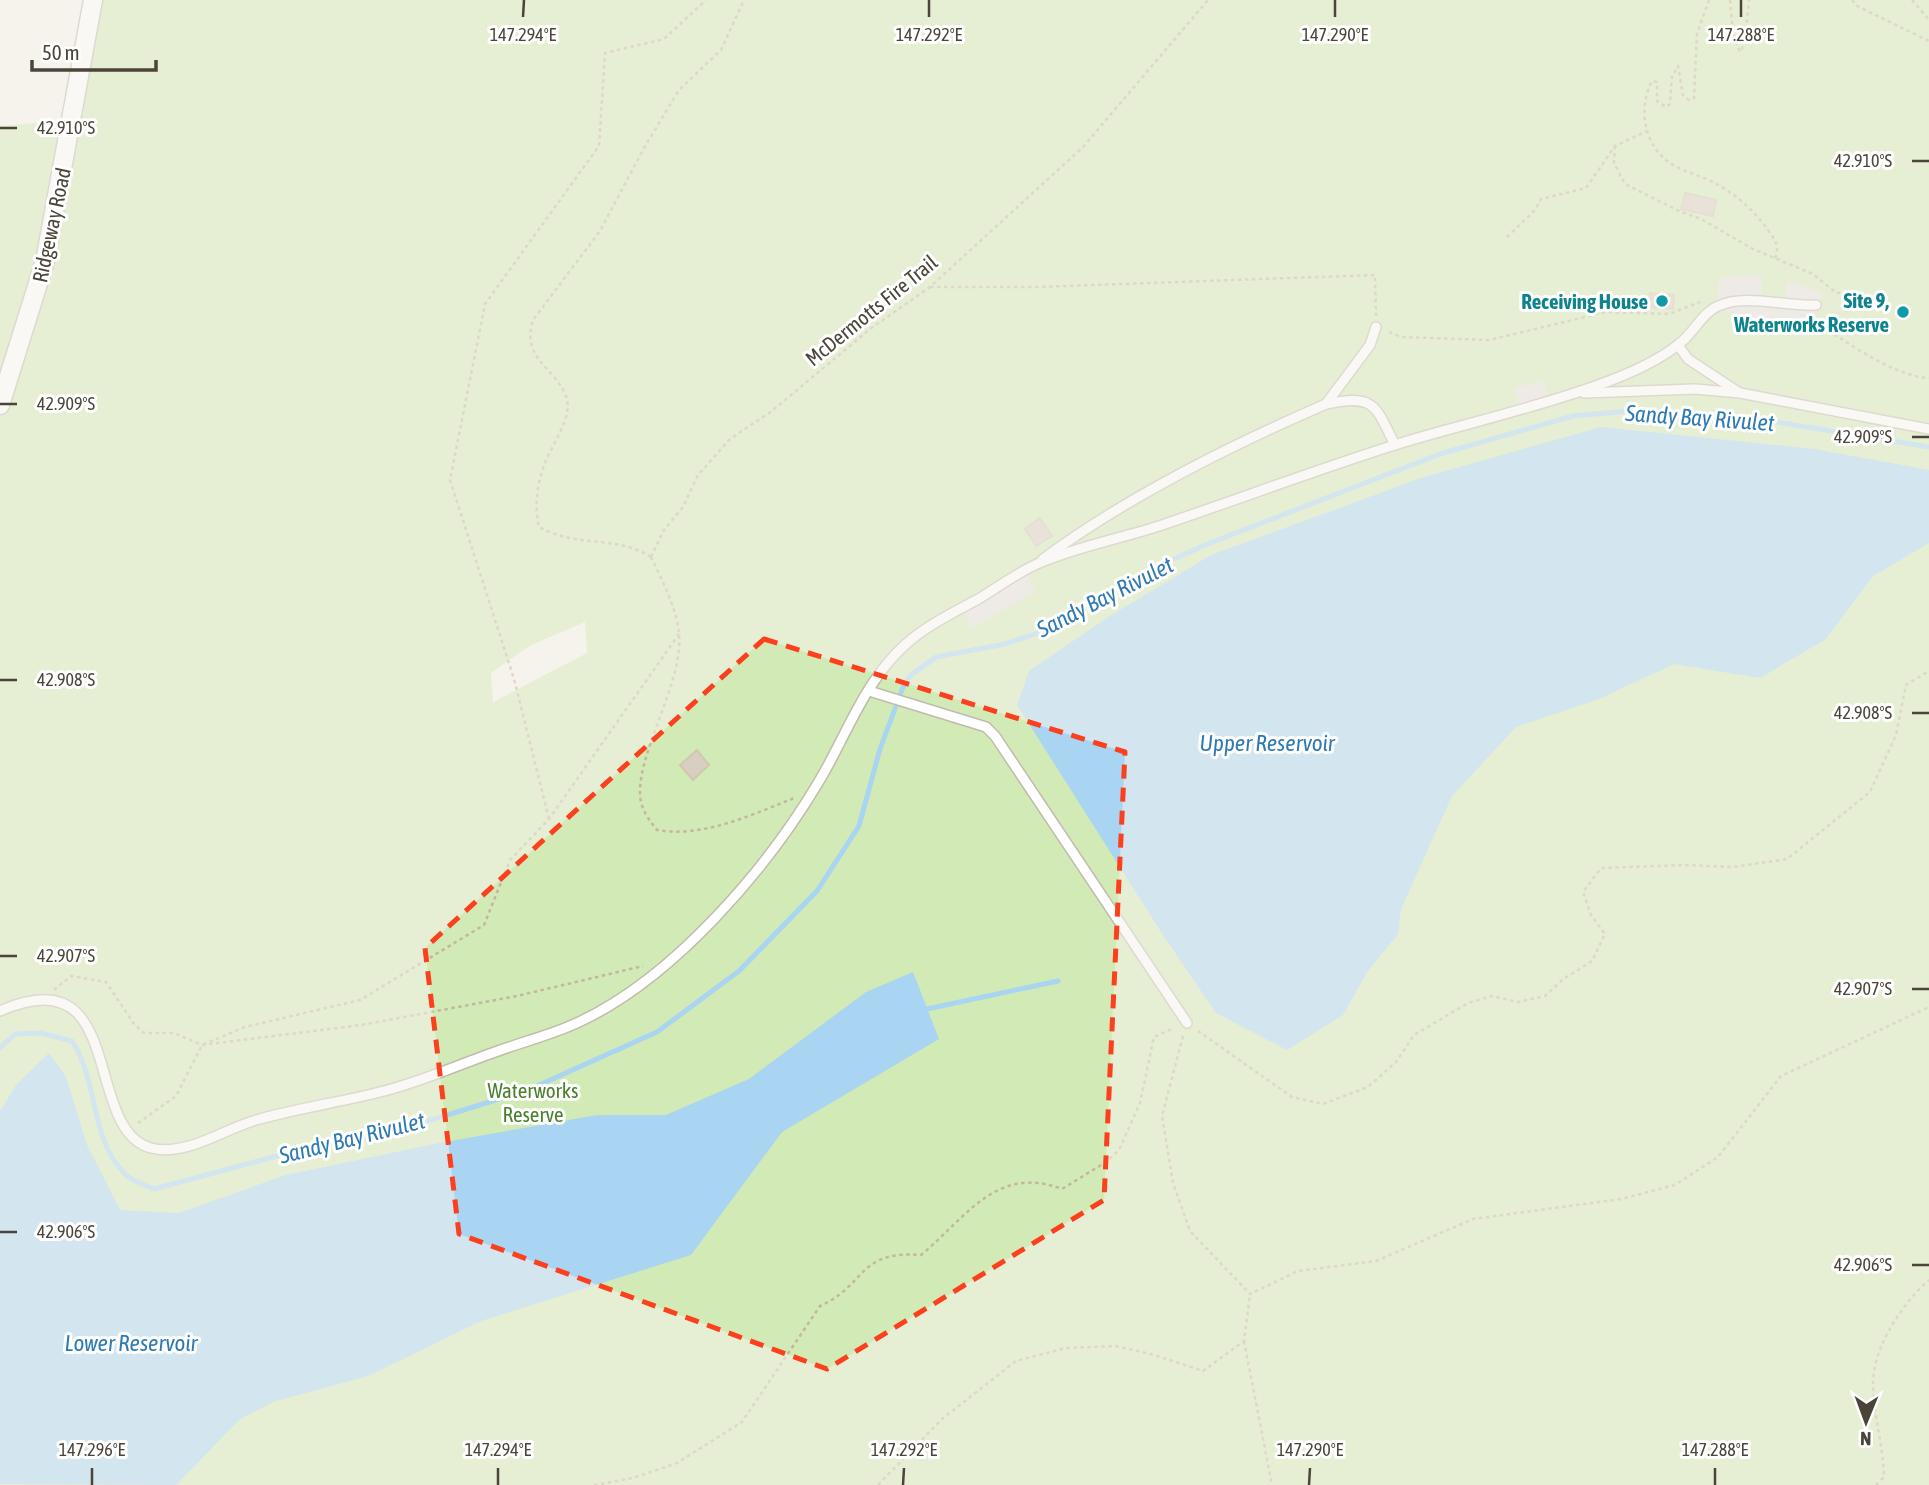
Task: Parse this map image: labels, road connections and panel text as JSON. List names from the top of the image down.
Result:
{
  "streets": {
    "street": ["Ridgeway Road"],
    "path": ["McDermotts Fire Trail"]
  },
  "water": ["Sandy Bay Rivulet", "Upper Reservoir", "Lower Reservoir"],
  "parks": ["Waterworks Reserve"],
  "places": ["Receiving House", "Site 9, Waterworks Reserve"],
  "scale_bar": "50 m",
  "north": "bottom",
  "coordinates": [
    "147.294°E",
    "147.292°E",
    "147.290°E",
    "147.288°E",
    "42.910°S",
    "42.909°S",
    "42.908°S",
    "42.907°S",
    "42.906°S",
    "147.296°E"
  ]
}
